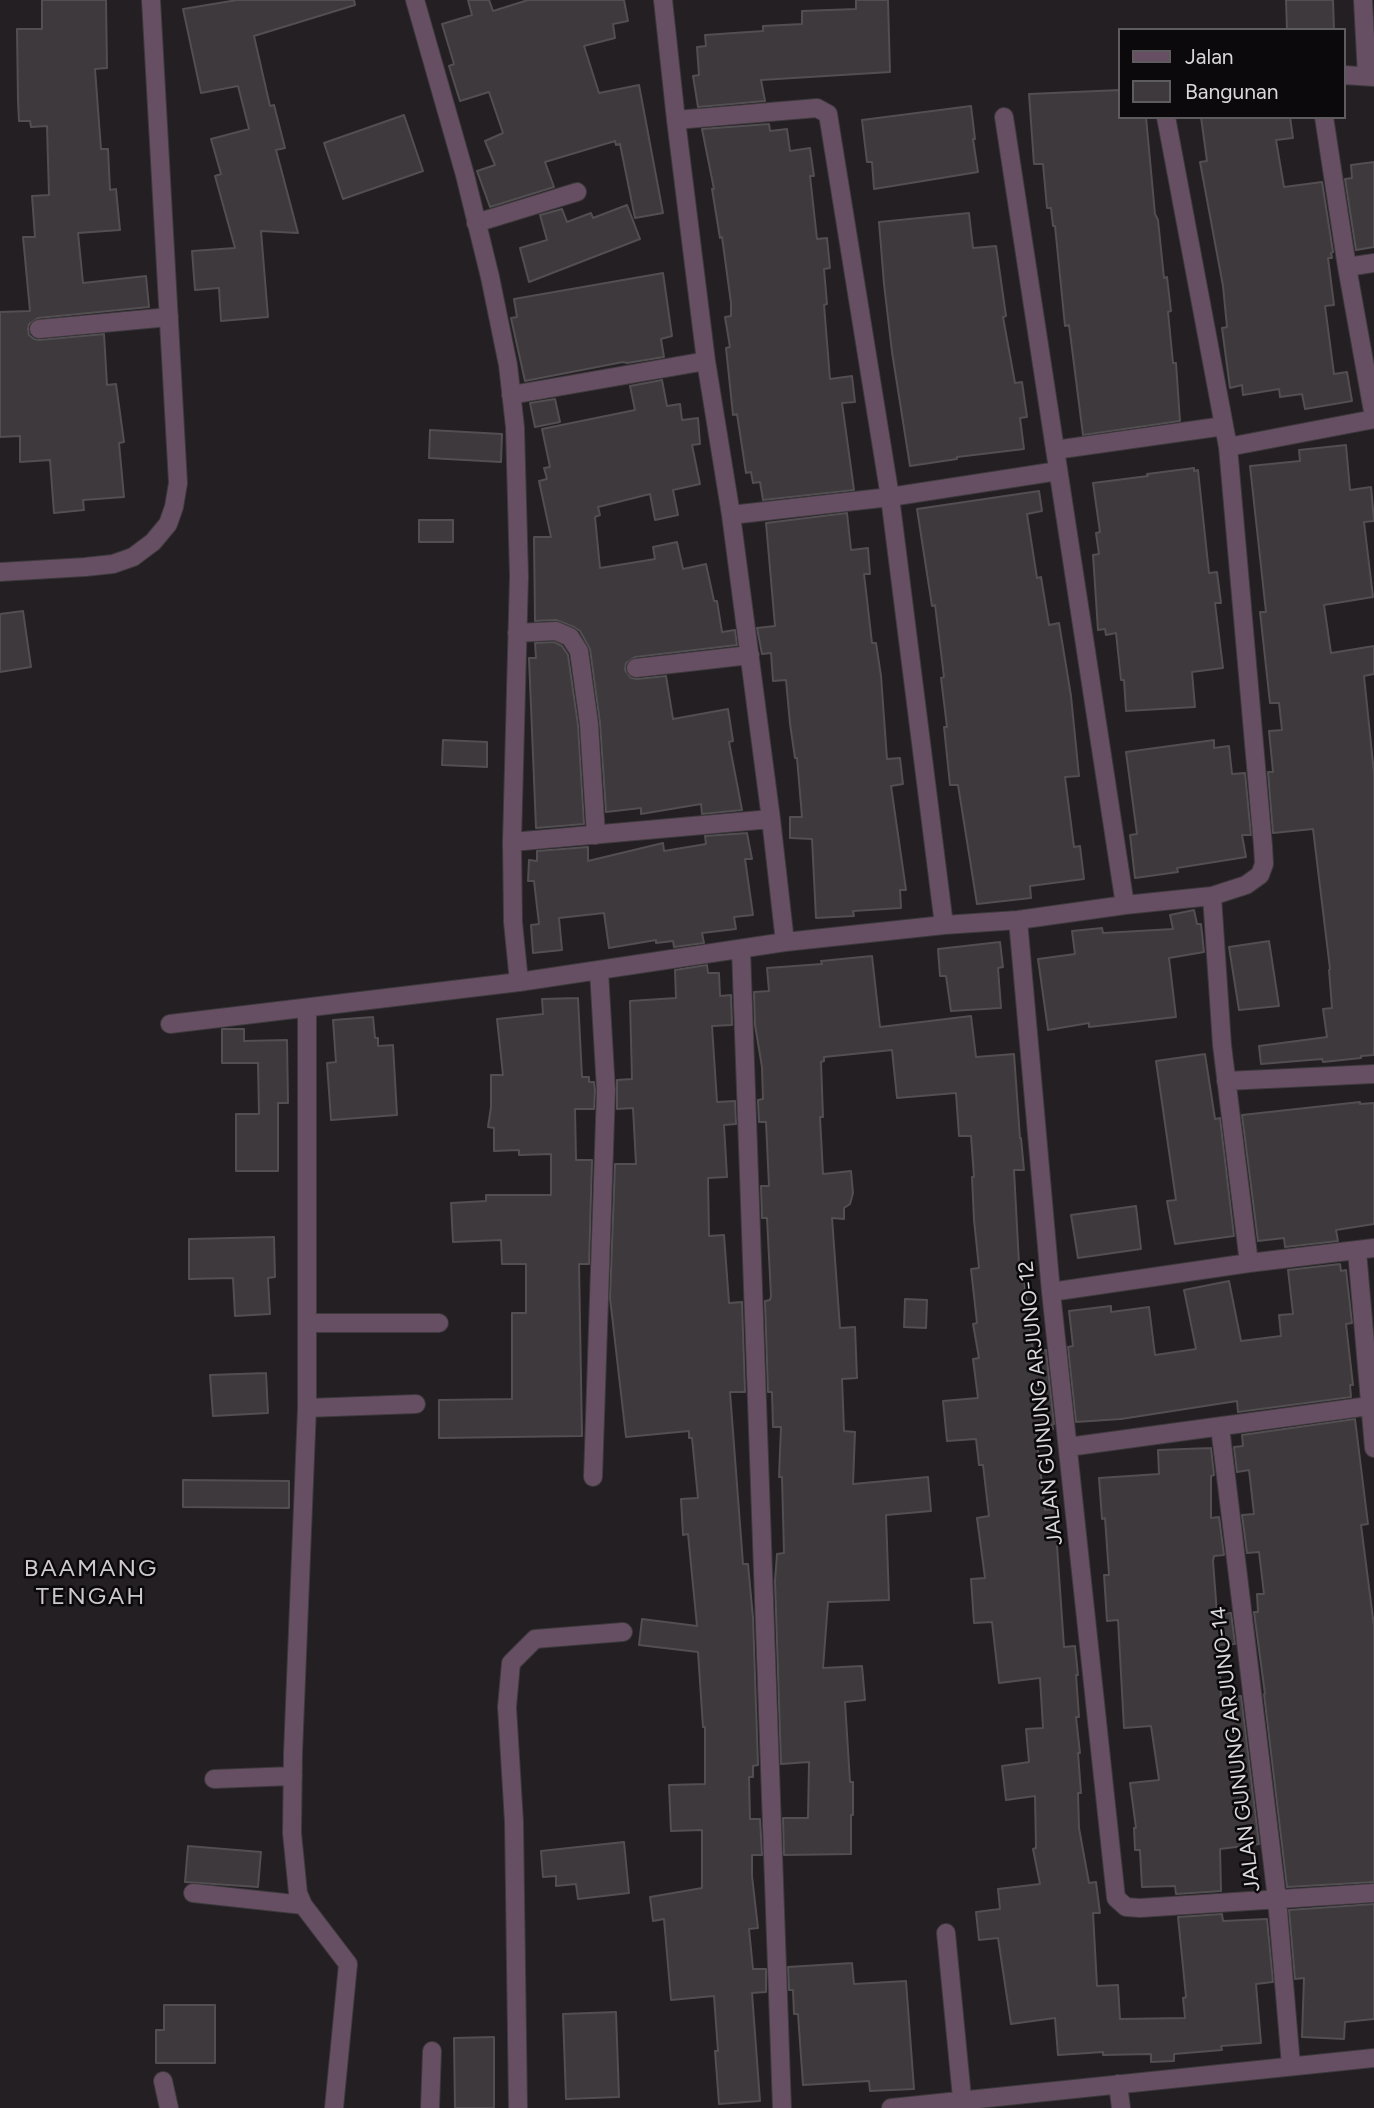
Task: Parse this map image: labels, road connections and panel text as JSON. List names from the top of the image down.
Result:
{
  "streets": {
    "street": ["JALAN GUNUNG ARJUNO-12", "JALAN GUNUNG ARJUNO-14"]
  },
  "crossings": [
    ["JALAN GUNUNG ARJUNO-12", "JALAN GUNUNG ARJUNO-14"]
  ],
  "districts": ["BAAMANG TENGAH"],
  "legend": ["Jalan", "Bangunan"]
}
